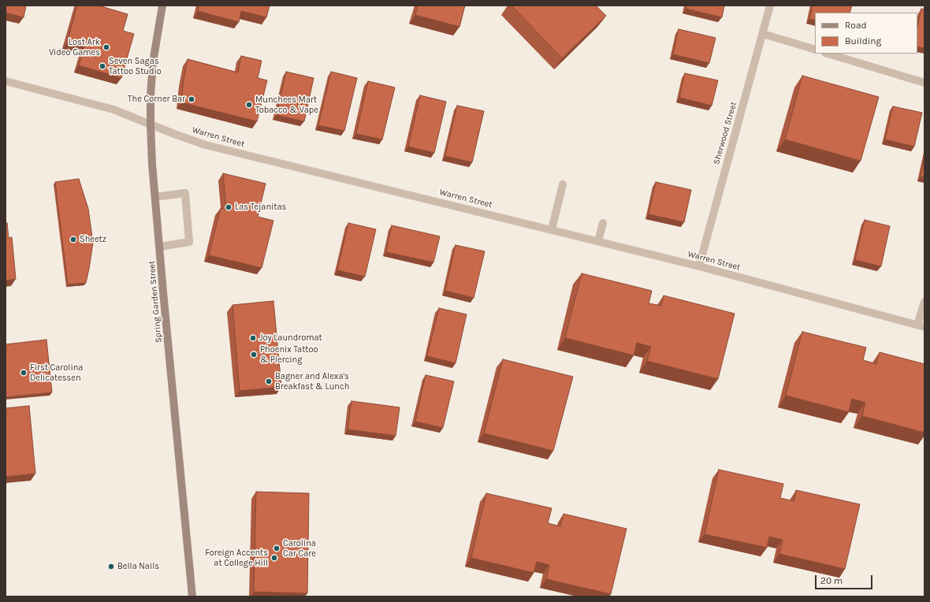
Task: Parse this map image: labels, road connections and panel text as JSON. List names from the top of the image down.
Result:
{
  "streets": {
    "main road": ["Spring Garden Street"],
    "street": ["Sherwood Street", "Warren Street"]
  },
  "crossings": [
    ["Sherwood Street", "Warren Street"],
    ["Warren Street", "Spring Garden Street"]
  ],
  "places": [
    "Lost Ark Video Games",
    "Seven Sagas Tattoo Studio",
    "The Corner Bar",
    "Munchees Mart Tobacco & Vape",
    "Las Tejanitas",
    "Sheetz",
    "Joy Laundromat",
    "Phoenix Tattoo & Piercing",
    "First Carolina Delicatessen",
    "Bagner and Alexa's Breakfast & Lunch",
    "Carolina Car Care",
    "Foreign Accents at College Hill",
    "Bella Nails"
  ],
  "legend": ["Road", "Building"],
  "scale_bar": "20 m"
}
